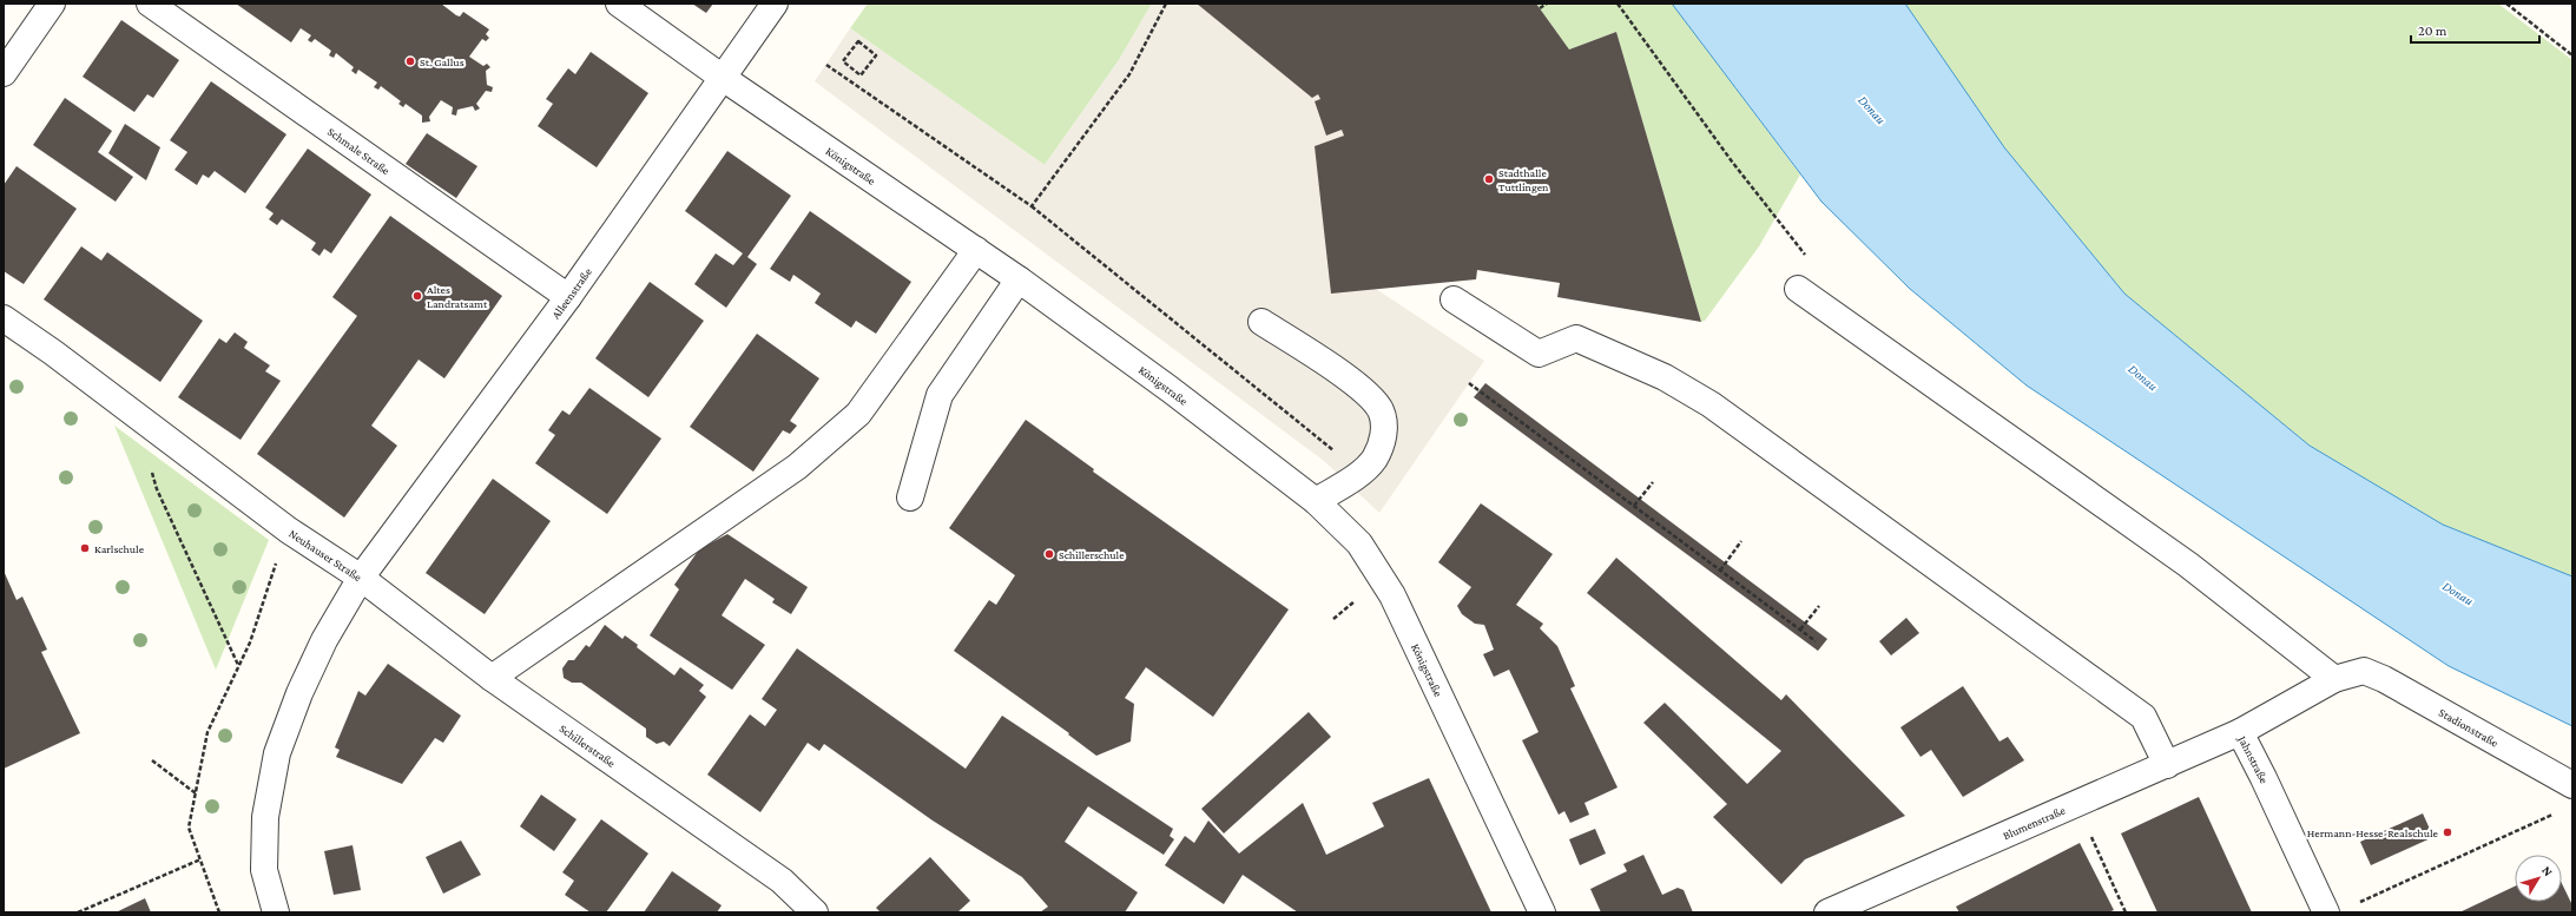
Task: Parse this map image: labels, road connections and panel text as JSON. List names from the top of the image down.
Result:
{
  "streets": {
    "street": [
      "Schmale Straße",
      "Königstraße",
      "Alleenstraße",
      "Neuhauser Straße",
      "Stadionstraße",
      "Schillerstraße",
      "Jahnstraße",
      "Blumenstraße"
    ]
  },
  "crossings": [
    ["Schmale Straße", "Alleenstraße"],
    ["Königstraße", "Alleenstraße"],
    ["Alleenstraße", "Neuhauser Straße"],
    ["Alleenstraße", "Schillerstraße"],
    ["Neuhauser Straße", "Schillerstraße"],
    ["Stadionstraße", "Jahnstraße"],
    ["Jahnstraße", "Blumenstraße"]
  ],
  "water": ["Donau"],
  "places": [
    "St. Gallus",
    "Stadthalle Tuttlingen",
    "Altes Landratsamt",
    "Karlschule",
    "Schillerschule",
    "Hermann-Hesse-Realschule"
  ],
  "scale_bar": "20 m",
  "north": "top right"
}
